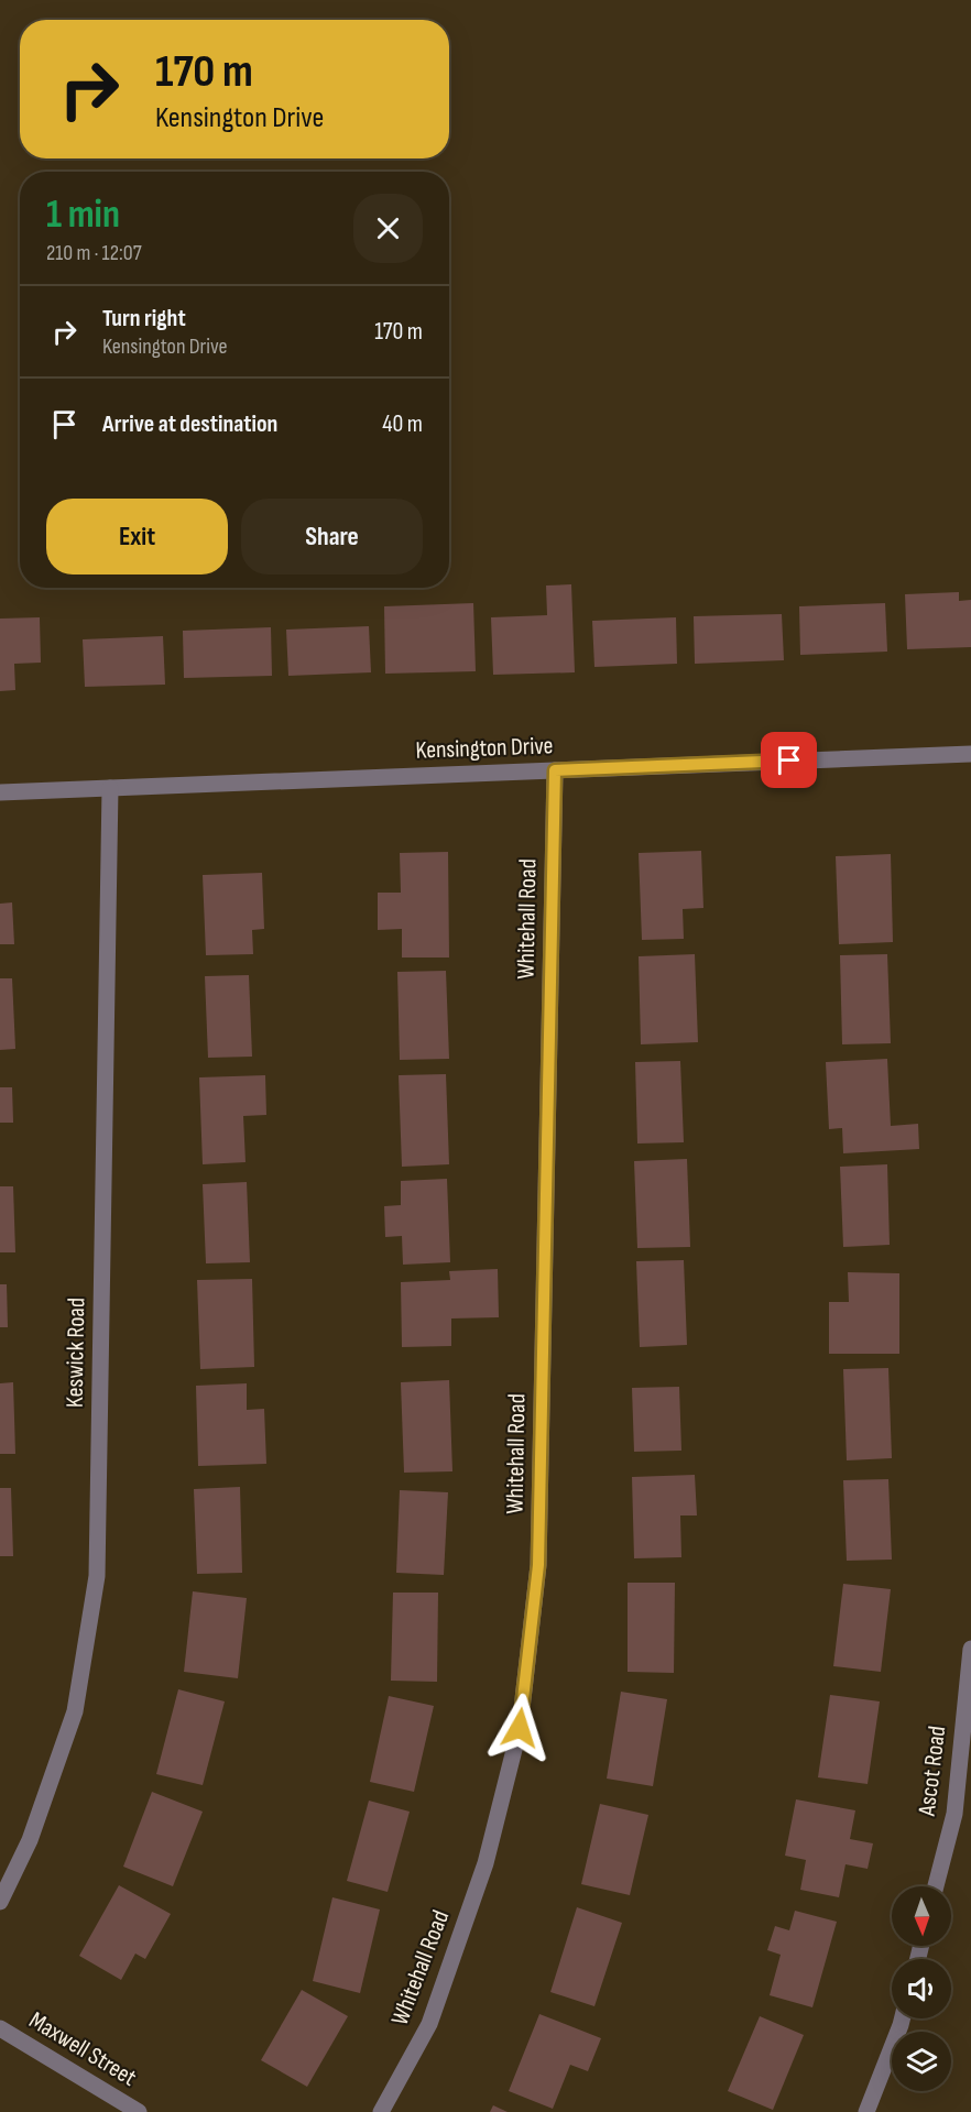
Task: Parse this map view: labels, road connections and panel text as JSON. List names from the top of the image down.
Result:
{
  "streets": {
    "street": [
      "Kensington Drive",
      "Whitehall Road",
      "Keswick Road",
      "Ascot Road",
      "Maxwell Street"
    ]
  },
  "crossings": [
    ["Kensington Drive", "Whitehall Road"],
    ["Kensington Drive", "Keswick Road"]
  ],
  "north": "bottom",
  "page": {
    "turn": ["170 m", "Kensington Drive"],
    "heading": ["1 min", "210 m · 12:07"],
    "list": [
      {
        "name": "Turn right",
        "note": "Kensington Drive",
        "value": "170 m"
      },
      {
        "name": "Arrive at destination",
        "value": "40 m"
      }
    ],
    "buttons": ["Exit", "Share"]
  }
}
